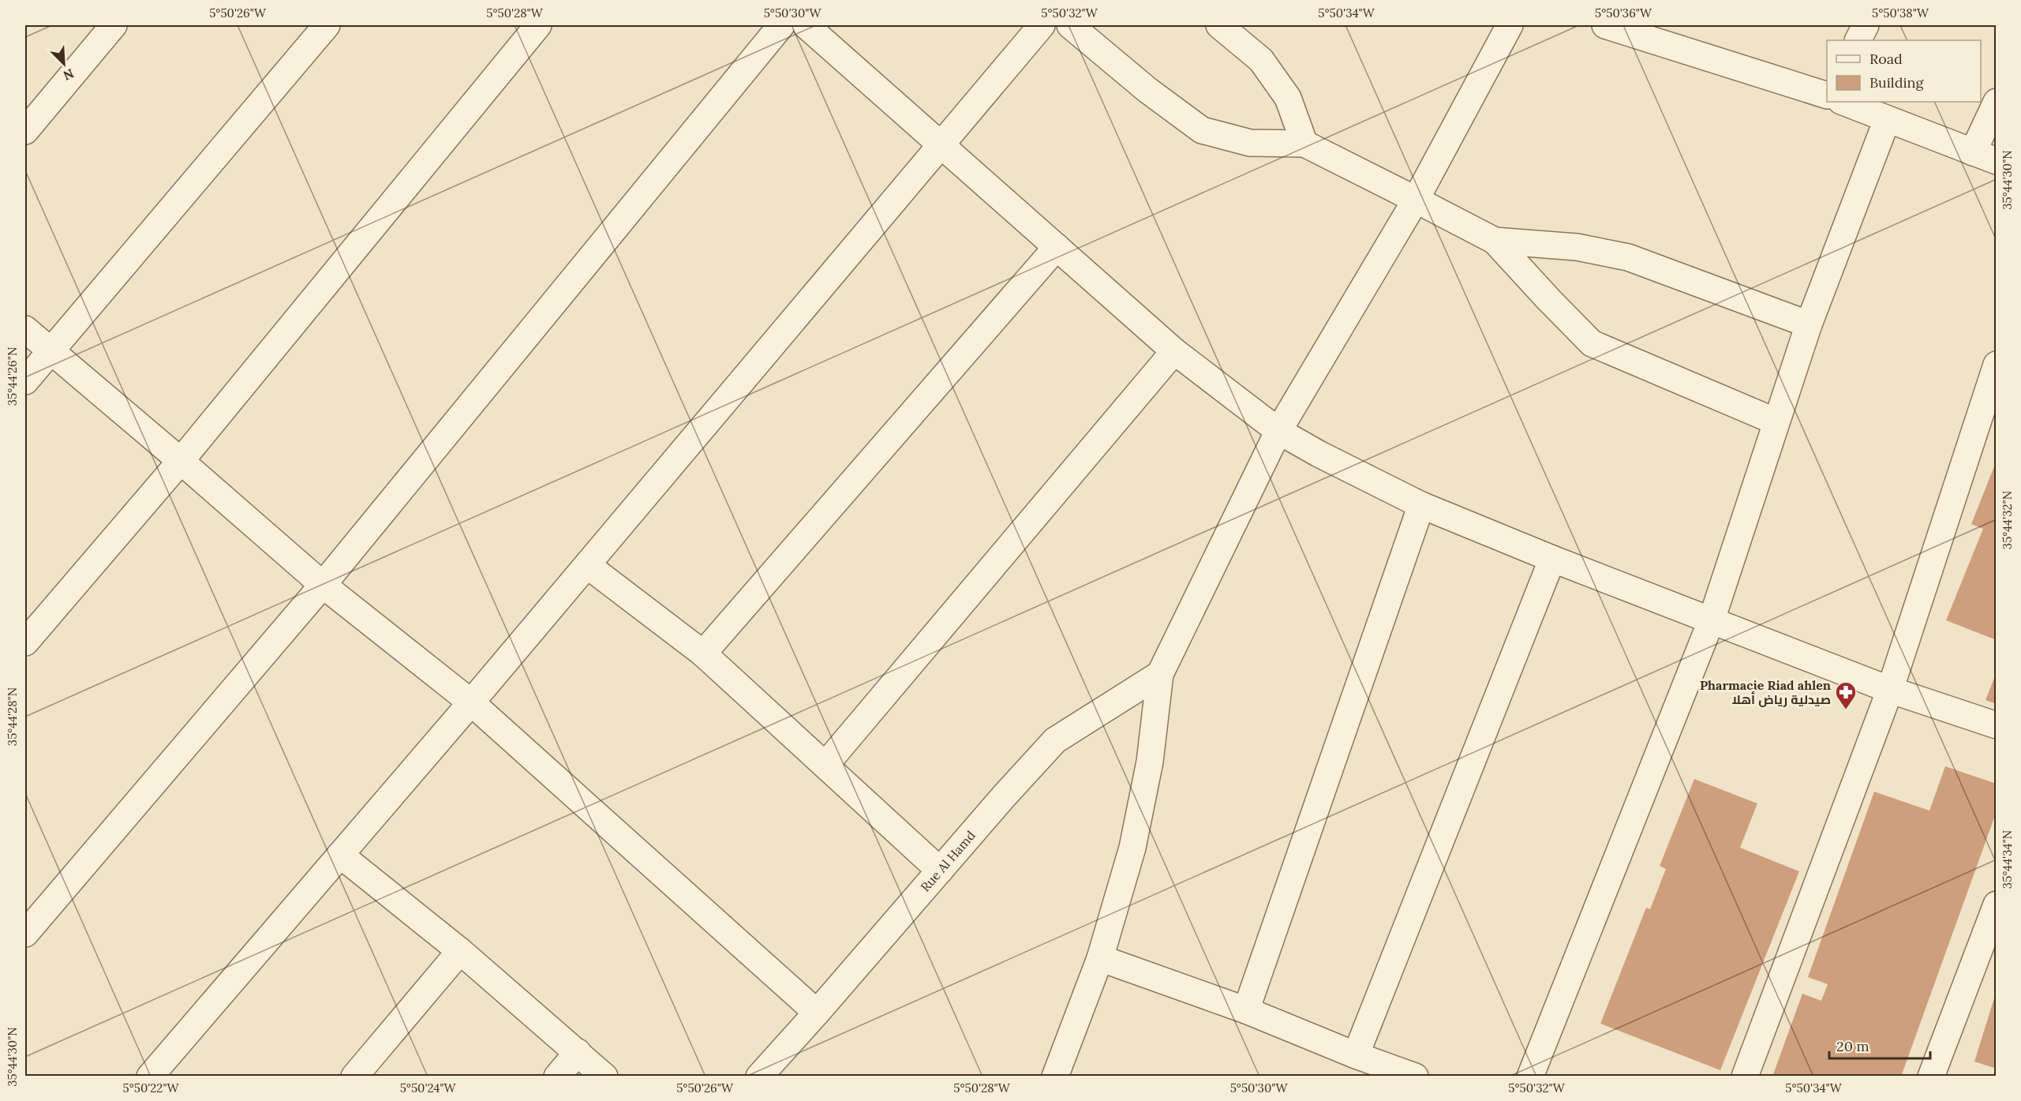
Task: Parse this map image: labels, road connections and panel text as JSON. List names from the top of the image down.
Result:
{
  "streets": {
    "street": ["Rue Al Hamd"]
  },
  "places": {
    "pharmacy": ["Pharmacie Riad ahlen صيدلية رياض أهلا"]
  },
  "legend": ["Road", "Building"],
  "scale_bar": "20 m",
  "north": "bottom right",
  "coordinates": [
    "5°50'26\"W",
    "5°50'28\"W",
    "5°50'30\"W",
    "5°50'32\"W",
    "5°50'34\"W",
    "5°50'36\"W",
    "5°50'38\"W",
    "35°44'30\"N",
    "35°44'26\"N",
    "35°44'32\"N",
    "35°44'28\"N",
    "35°44'34\"N",
    "5°50'22\"W",
    "5°50'24\"W"
  ]
}
